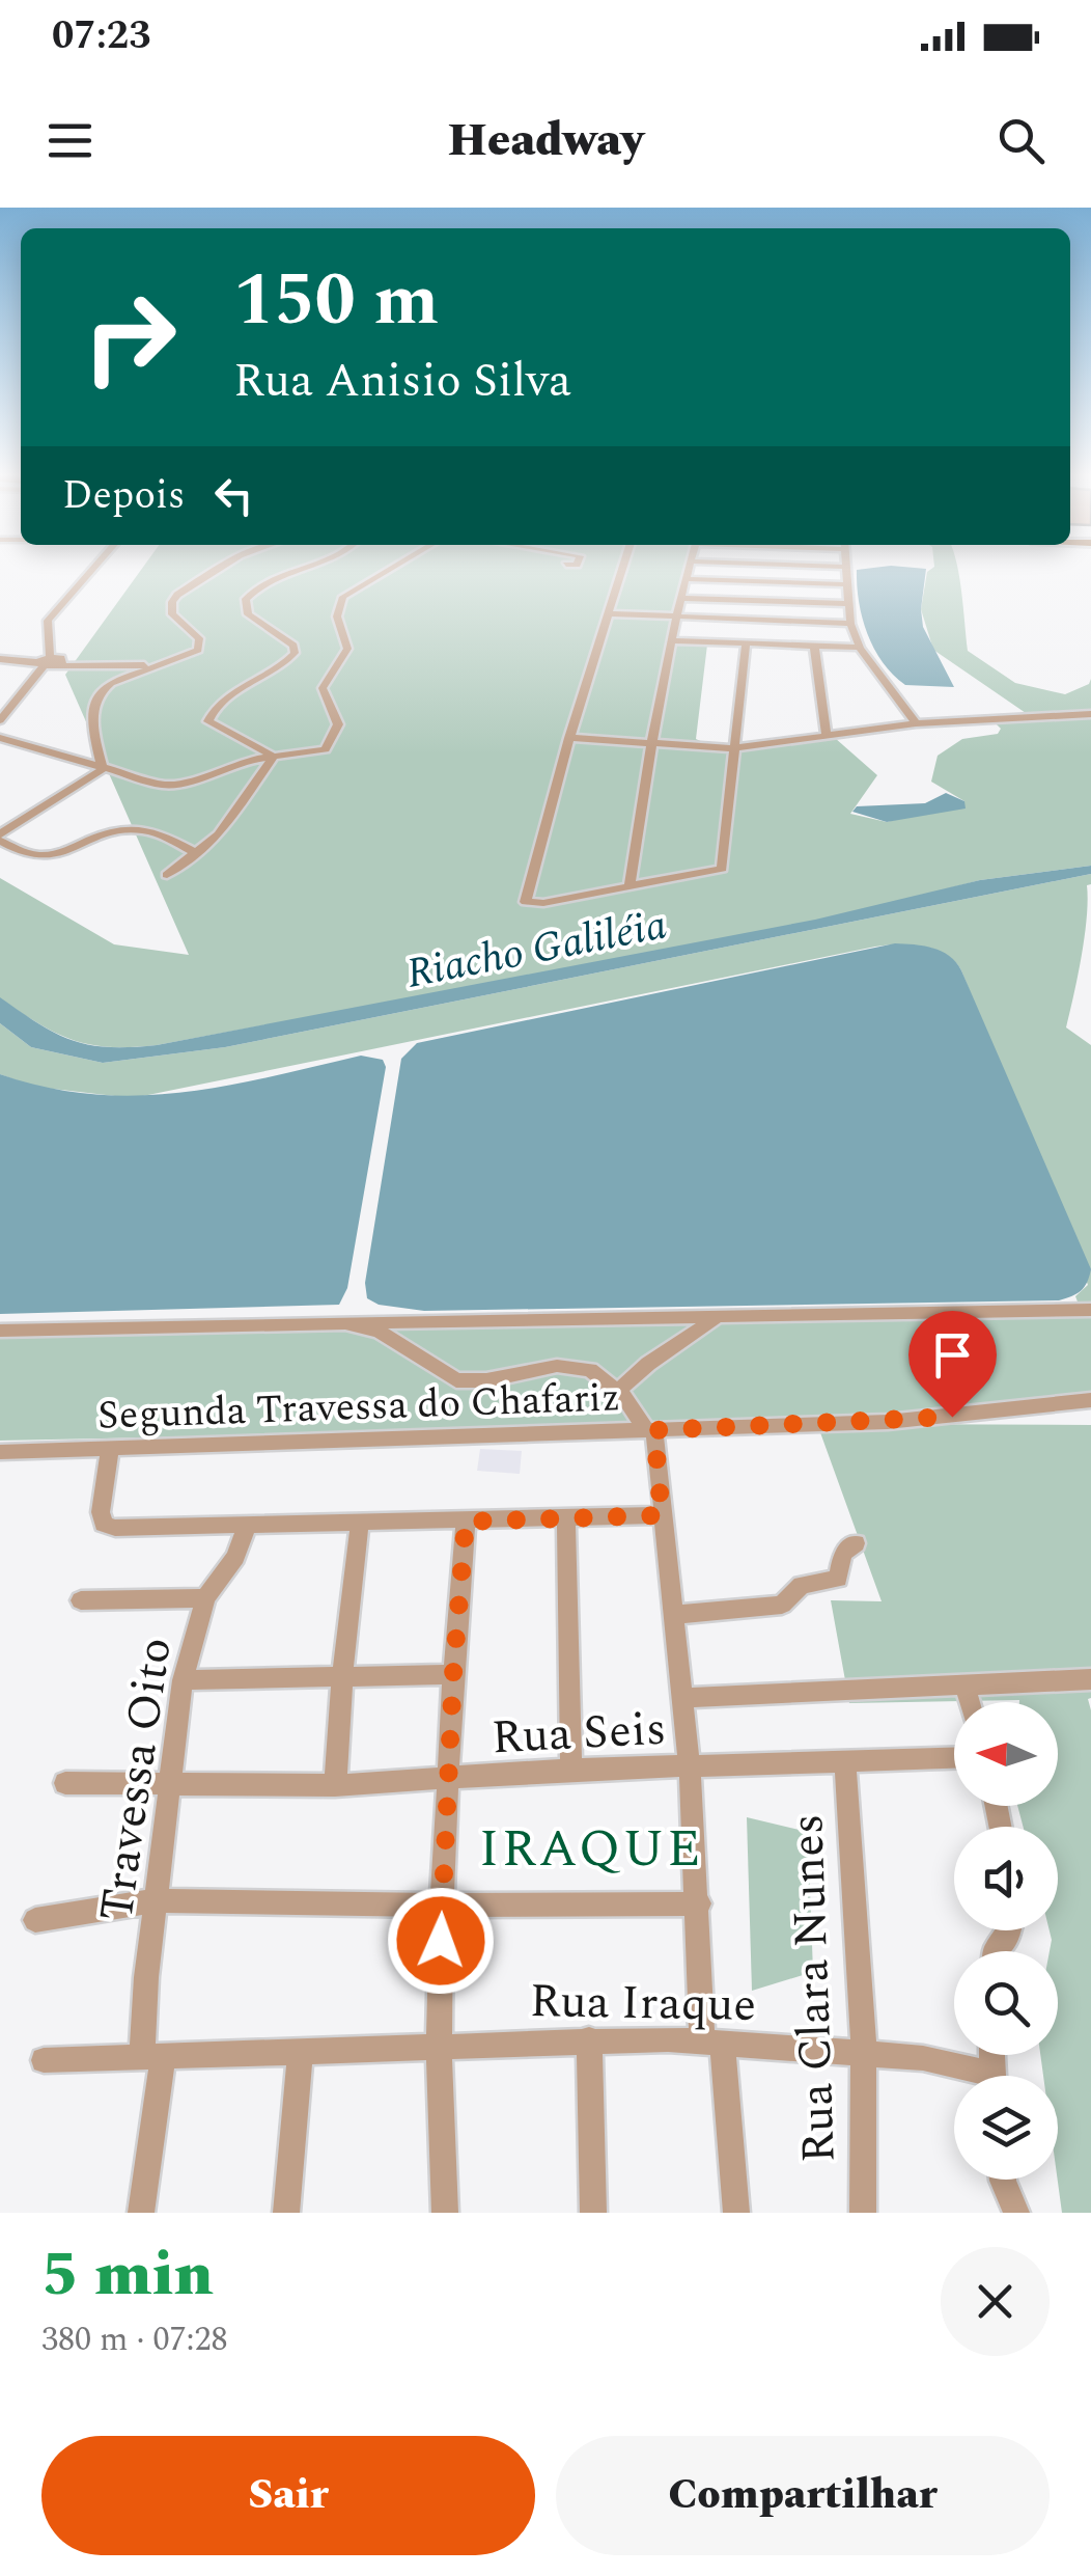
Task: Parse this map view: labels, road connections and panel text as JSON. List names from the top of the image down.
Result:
{
  "streets": {
    "street": [
      "Segunda Travessa do Chafariz",
      "Rua Seis",
      "Travessa Oito",
      "Rua Clara Nunes",
      "Rua Iraque"
    ]
  },
  "crossings": [
    ["Rua Seis", "Travessa Oito"],
    ["Rua Seis", "Rua Clara Nunes"],
    ["Travessa Oito", "Rua Iraque"],
    ["Rua Clara Nunes", "Rua Iraque"]
  ],
  "districts": ["IRAQUE"],
  "water": ["Riacho Galiléia"],
  "north": "left",
  "page": {
    "status": "07:23",
    "header": "Headway",
    "turn": ["150 m", "Rua Anisio Silva"],
    "then": "Depois",
    "heading": ["5 min", "380 m · 07:28"],
    "buttons": ["Sair", "Compartilhar"]
  }
}
